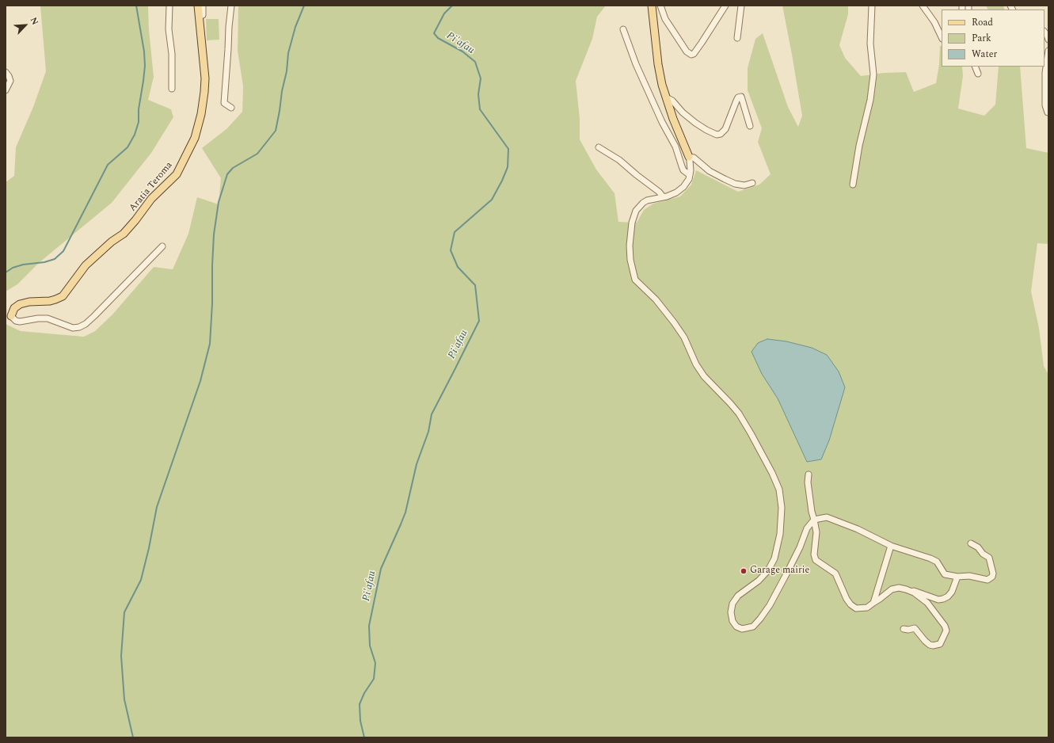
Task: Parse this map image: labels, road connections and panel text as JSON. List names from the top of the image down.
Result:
{
  "streets": {
    "main road": ["Aratia Teroma"]
  },
  "water": ["Pi'afau"],
  "places": ["Garage mairie"],
  "legend": ["Road", "Park", "Water"],
  "north": "top right"
}
